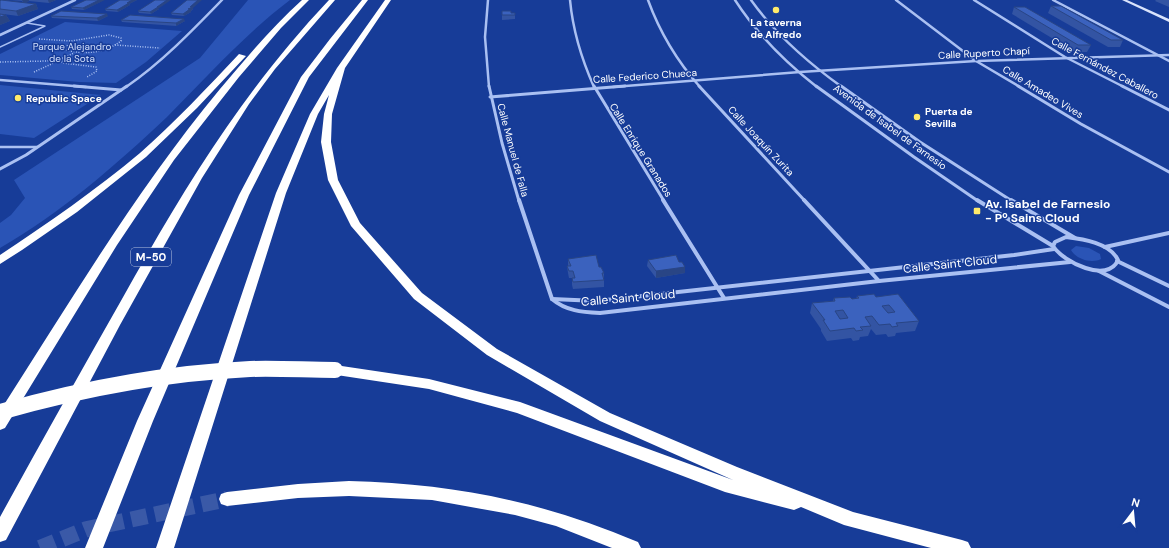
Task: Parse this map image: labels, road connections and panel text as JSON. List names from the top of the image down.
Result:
{
  "streets": {
    "highway": ["M-50"],
    "street": [
      "Calle Ruperto Chapí",
      "Calle Fernández Caballero",
      "Calle Federico Chueca",
      "Calle Amadeo Vives",
      "Avenida de Isabel de Farnesio",
      "Calle Joaquín Zurita",
      "Calle Manuel de Falla",
      "Calle Enrique Granados",
      "Calle Saint Cloud"
    ]
  },
  "crossings": [
    ["Calle Ruperto Chapí", "Calle Fernández Caballero"],
    ["Calle Ruperto Chapí", "Calle Federico Chueca"],
    ["Calle Ruperto Chapí", "Calle Amadeo Vives"],
    ["Calle Ruperto Chapí", "Avenida de Isabel de Farnesio"],
    ["Calle Federico Chueca", "Avenida de Isabel de Farnesio"],
    ["Calle Federico Chueca", "Calle Joaquín Zurita"],
    ["Calle Federico Chueca", "Calle Manuel de Falla"],
    ["Calle Federico Chueca", "Calle Enrique Granados"],
    ["Avenida de Isabel de Farnesio", "Calle Saint Cloud"],
    ["Calle Joaquín Zurita", "Calle Saint Cloud"],
    ["Calle Manuel de Falla", "Calle Saint Cloud"],
    ["Calle Enrique Granados", "Calle Saint Cloud"]
  ],
  "parks": ["Parque Alejandro de la Sota"],
  "places": {
    "other": ["La taverna de Alfredo", "Republic Space", "Puerta de Sevilla"],
    "transit": ["Av. Isabel de Farnesio - Pº Sains Cloud"]
  },
  "north": "top"
}
